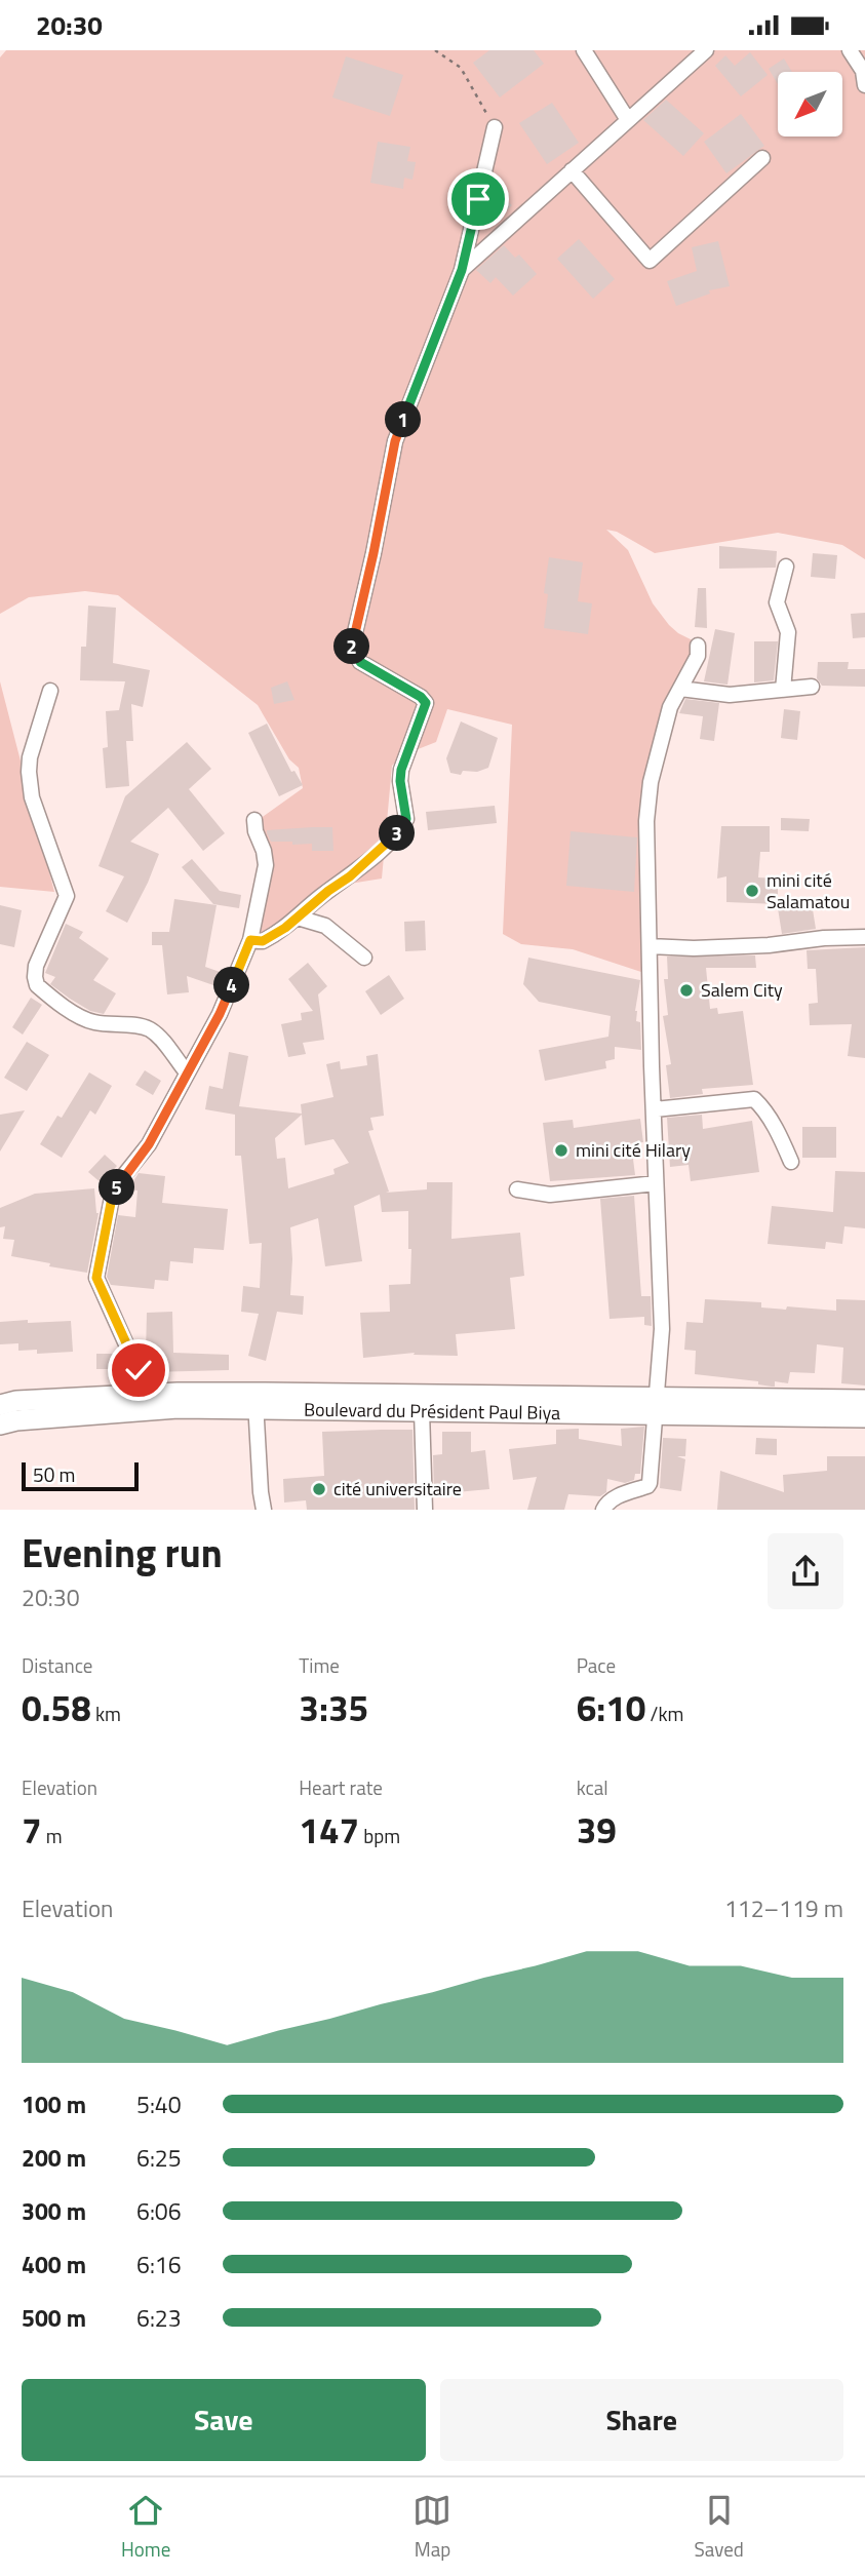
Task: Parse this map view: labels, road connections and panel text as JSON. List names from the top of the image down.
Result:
{
  "streets": {
    "main road": ["Boulevard du Président Paul Biya"]
  },
  "places": [
    "mini cité Salamatou",
    "Salem City",
    "mini cité Hilary",
    "cité universitaire"
  ],
  "scale_bar": "50 m",
  "north": "bottom left",
  "page": {
    "status": "20:30",
    "pins": [
      "1",
      "2",
      "3",
      "4",
      "5"
    ],
    "scale": "50 m",
    "heading": ["Evening run", "20:30"],
    "stats": [
      ["Distance", "0.58 km"],
      ["Time", "3:35"],
      ["Pace", "6:10 /km"],
      ["Elevation", "7 m"],
      ["Heart rate", "147 bpm"],
      ["kcal", "39"]
    ],
    "chart": ["Elevation", "112–119 m"],
    "list": [
      {
        "name": "100 m",
        "note": "5:40"
      },
      {
        "name": "200 m",
        "note": "6:25"
      },
      {
        "name": "300 m",
        "note": "6:06"
      },
      {
        "name": "400 m",
        "note": "6:16"
      },
      {
        "name": "500 m",
        "note": "6:23"
      }
    ],
    "buttons": ["Save", "Share"],
    "tabs": ["Home", "Map", "Saved"]
  }
}
